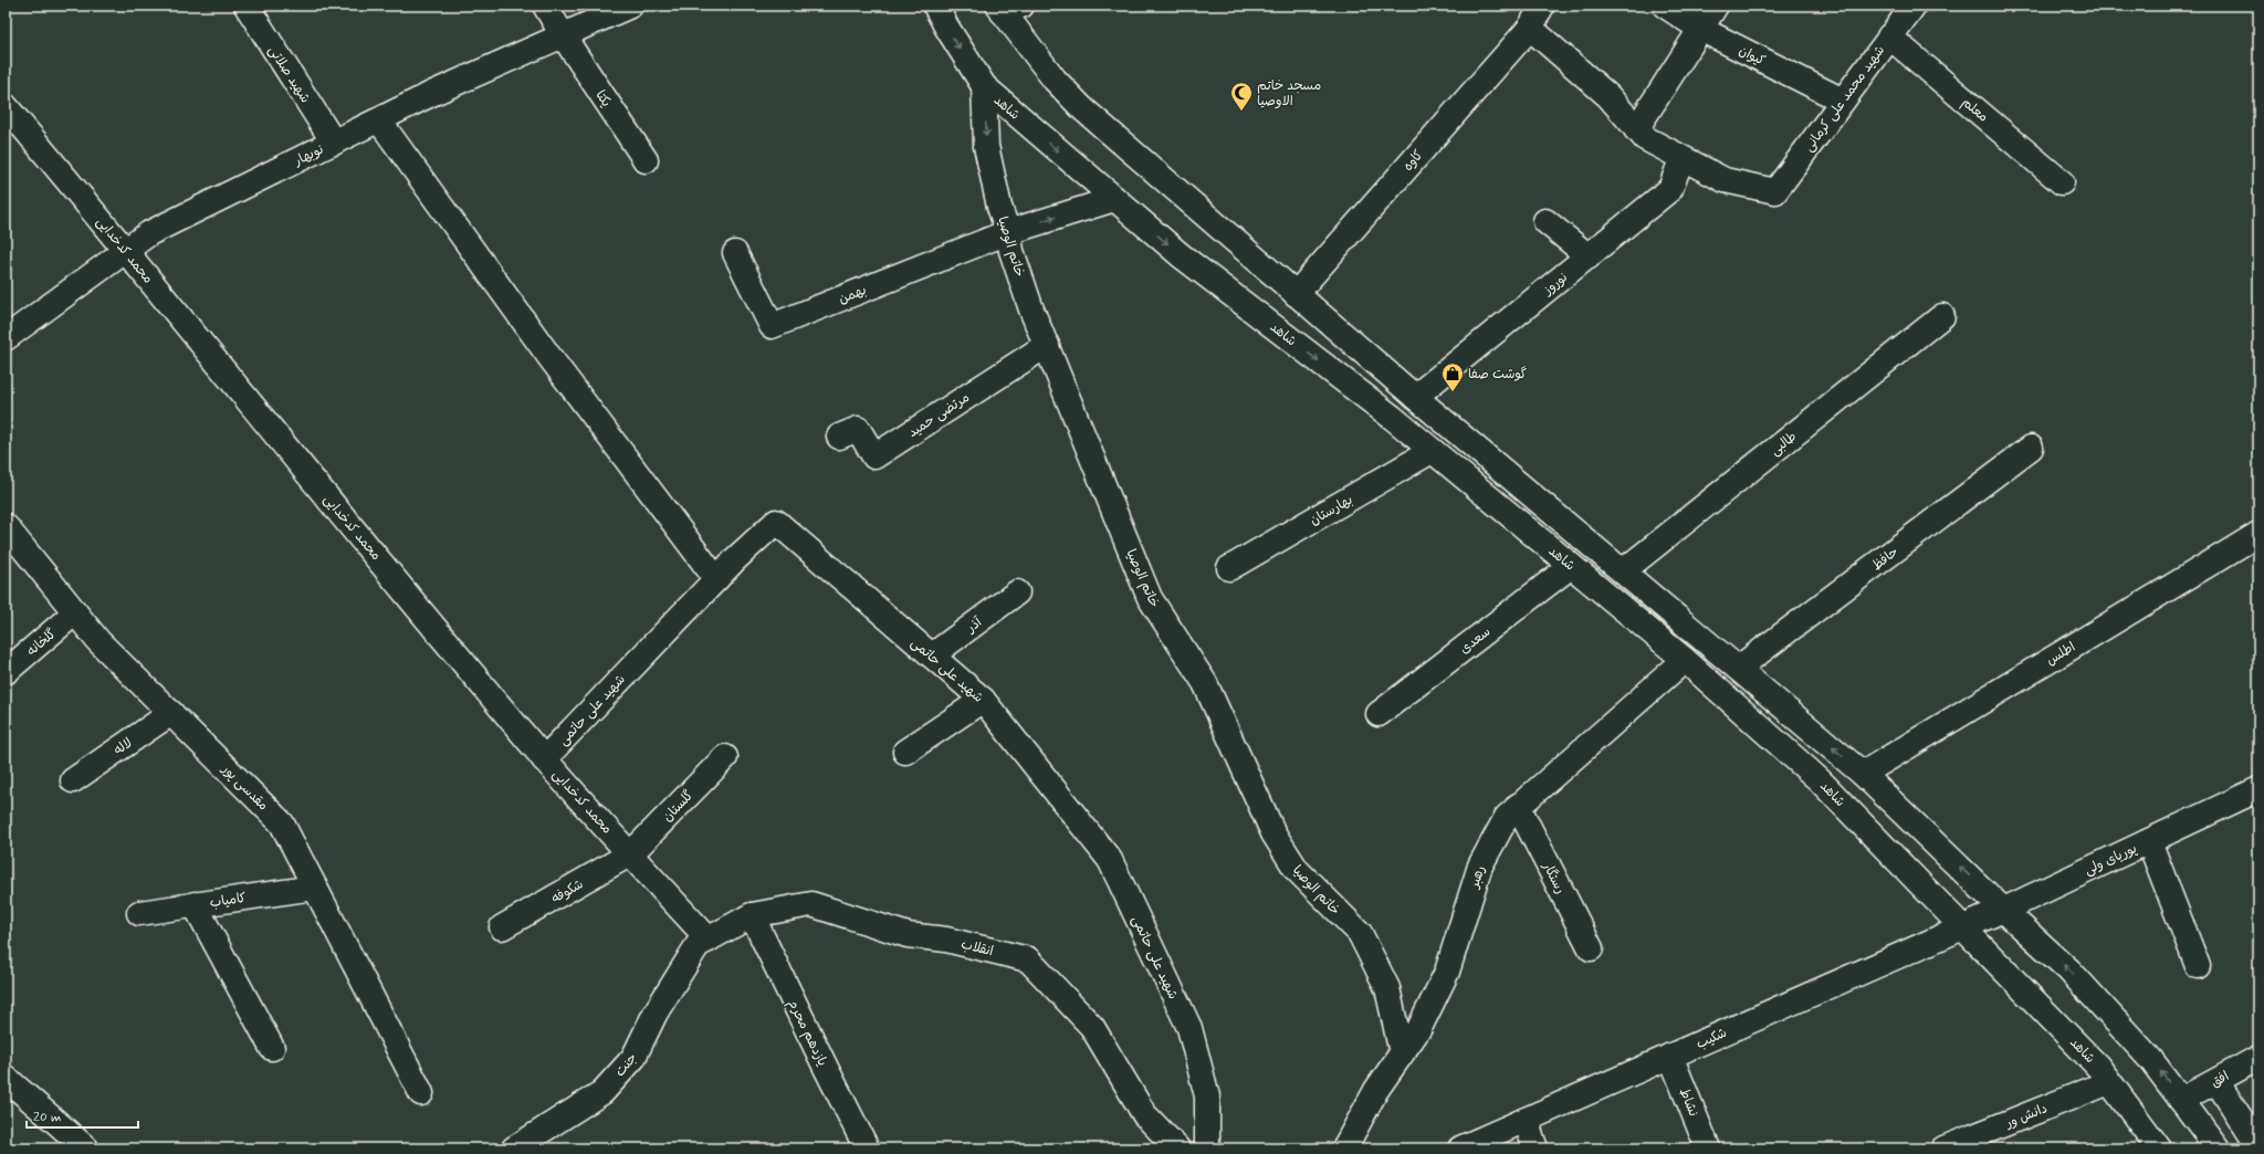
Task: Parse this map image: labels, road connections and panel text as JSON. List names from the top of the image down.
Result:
{
  "streets": {
    "street": [
      "کیوان",
      "شهید صلاتی",
      "یکتا",
      "شهید محمد علی کرمانی",
      "شاهد",
      "معلم",
      "نوبهار",
      "کاوه",
      "خاتم الوصیا",
      "محمد کدخدایی",
      "نوروز",
      "بهمن",
      "مرتضی حمید",
      "طالبی",
      "بهارستان",
      "حافظ",
      "آذر",
      "سعدی",
      "گلخانه",
      "اطلس",
      "شهید علی حاتمی",
      "لاله",
      "مقدسی پور",
      "گلستان",
      "پوریای ولی",
      "رهبر",
      "رستگار",
      "شکوفه",
      "کامیاب",
      "انقلاب",
      "یازدهم محرم",
      "شکیب",
      "جنت",
      "افق",
      "نشاط",
      "دانش ور"
    ]
  },
  "crossings": [
    ["کیوان", "شهید محمد علی کرمانی"],
    ["شهید صلاتی", "نوبهار"],
    ["یکتا", "نوبهار"],
    ["شهید محمد علی کرمانی", "معلم"],
    ["شهید محمد علی کرمانی", "نوروز"],
    ["شاهد", "خاتم الوصیا"],
    ["شاهد", "بهارستان"],
    ["شاهد", "سعدی"],
    ["شاهد", "پوریای ولی"],
    ["شاهد", "رهبر"],
    ["شاهد", "شکیب"],
    ["شاهد", "دانش ور"],
    ["نوبهار", "محمد کدخدایی"],
    ["خاتم الوصیا", "بهمن"],
    ["خاتم الوصیا", "مرتضی حمید"],
    ["خاتم الوصیا", "رهبر"],
    ["محمد کدخدایی", "شهید علی حاتمی"],
    ["محمد کدخدایی", "گلستان"],
    ["محمد کدخدایی", "شکوفه"],
    ["محمد کدخدایی", "انقلاب"],
    ["محمد کدخدایی", "جنت"],
    ["آذر", "شهید علی حاتمی"],
    ["گلخانه", "مقدسی پور"],
    ["لاله", "مقدسی پور"],
    ["مقدسی پور", "کامیاب"],
    ["گلستان", "شکوفه"],
    ["پوریای ولی", "شکیب"],
    ["رهبر", "رستگار"],
    ["انقلاب", "یازدهم محرم"],
    ["انقلاب", "جنت"],
    ["شکیب", "نشاط"]
  ],
  "places": {
    "mosque": ["مسجد خاتم الاوصیا"],
    "shop": ["گوشت صفا"]
  },
  "scale_bar": "20 m"
}
